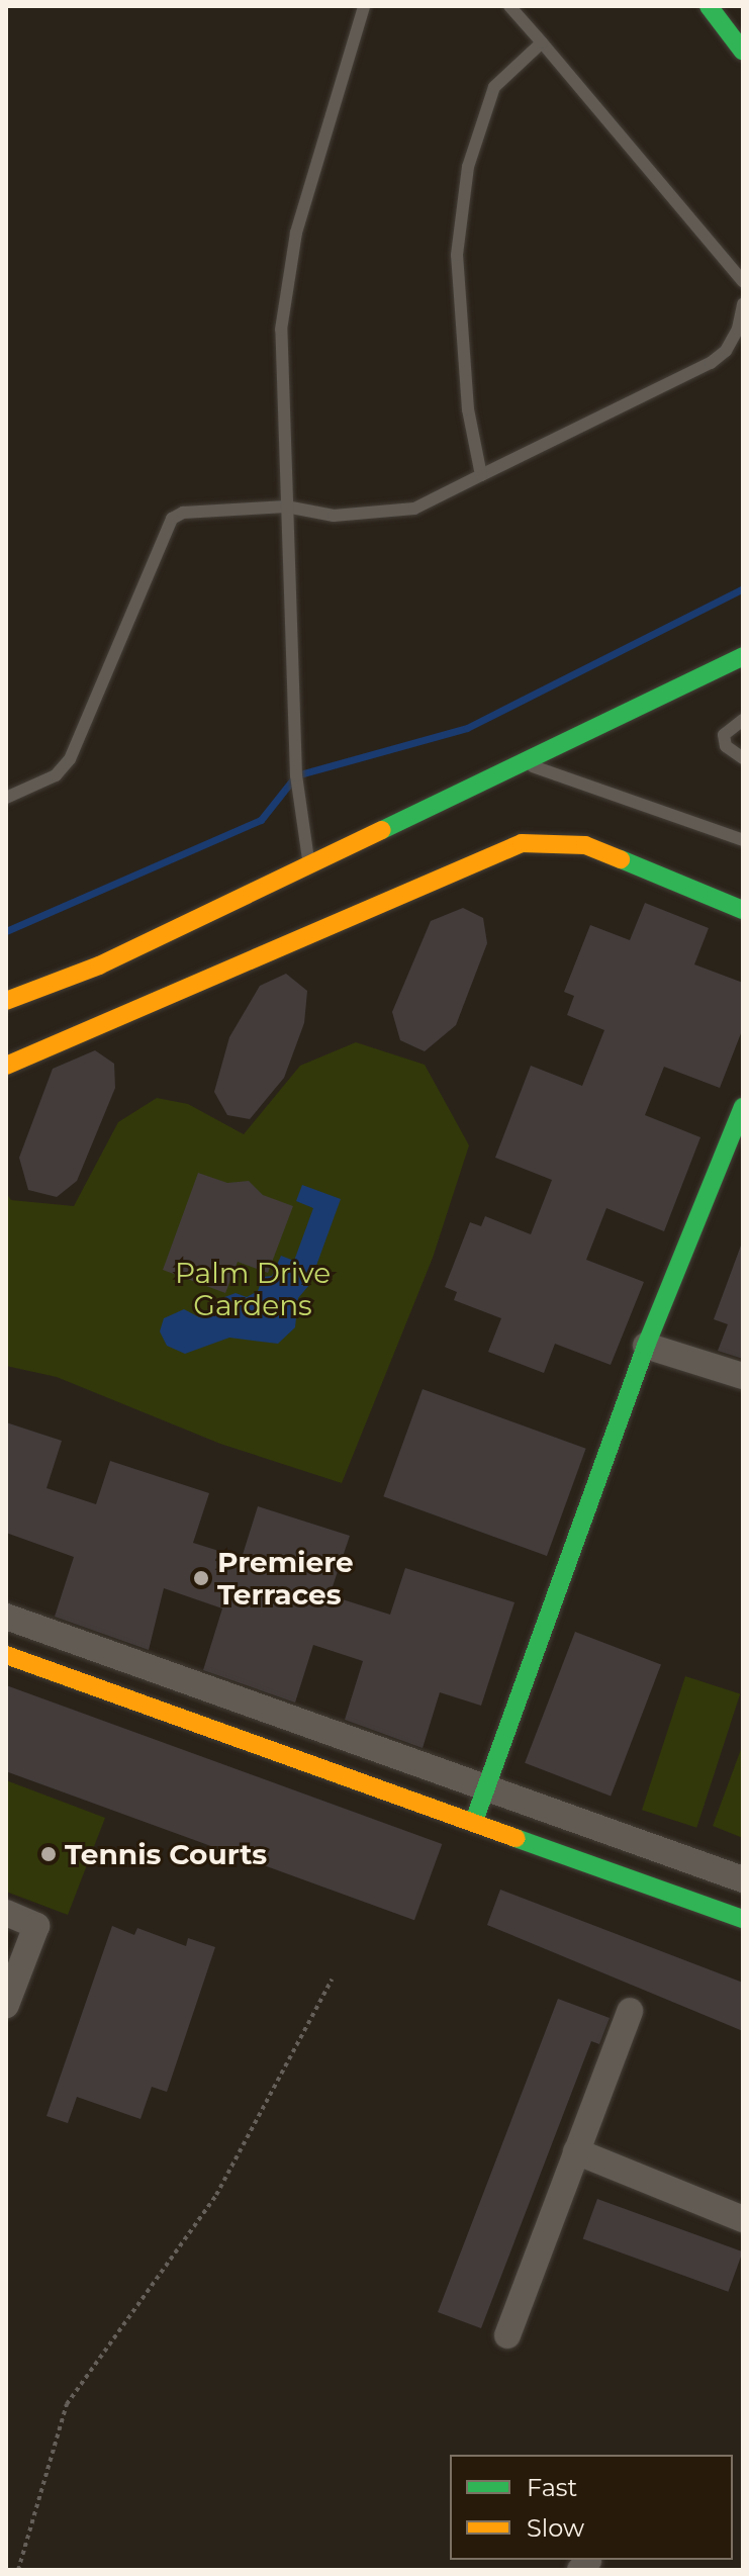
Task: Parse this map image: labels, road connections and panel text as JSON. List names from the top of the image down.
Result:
{
  "parks": ["Palm Drive Gardens"],
  "places": ["Premiere Terraces", "Tennis Courts"],
  "legend": ["Fast", "Slow"]
}
